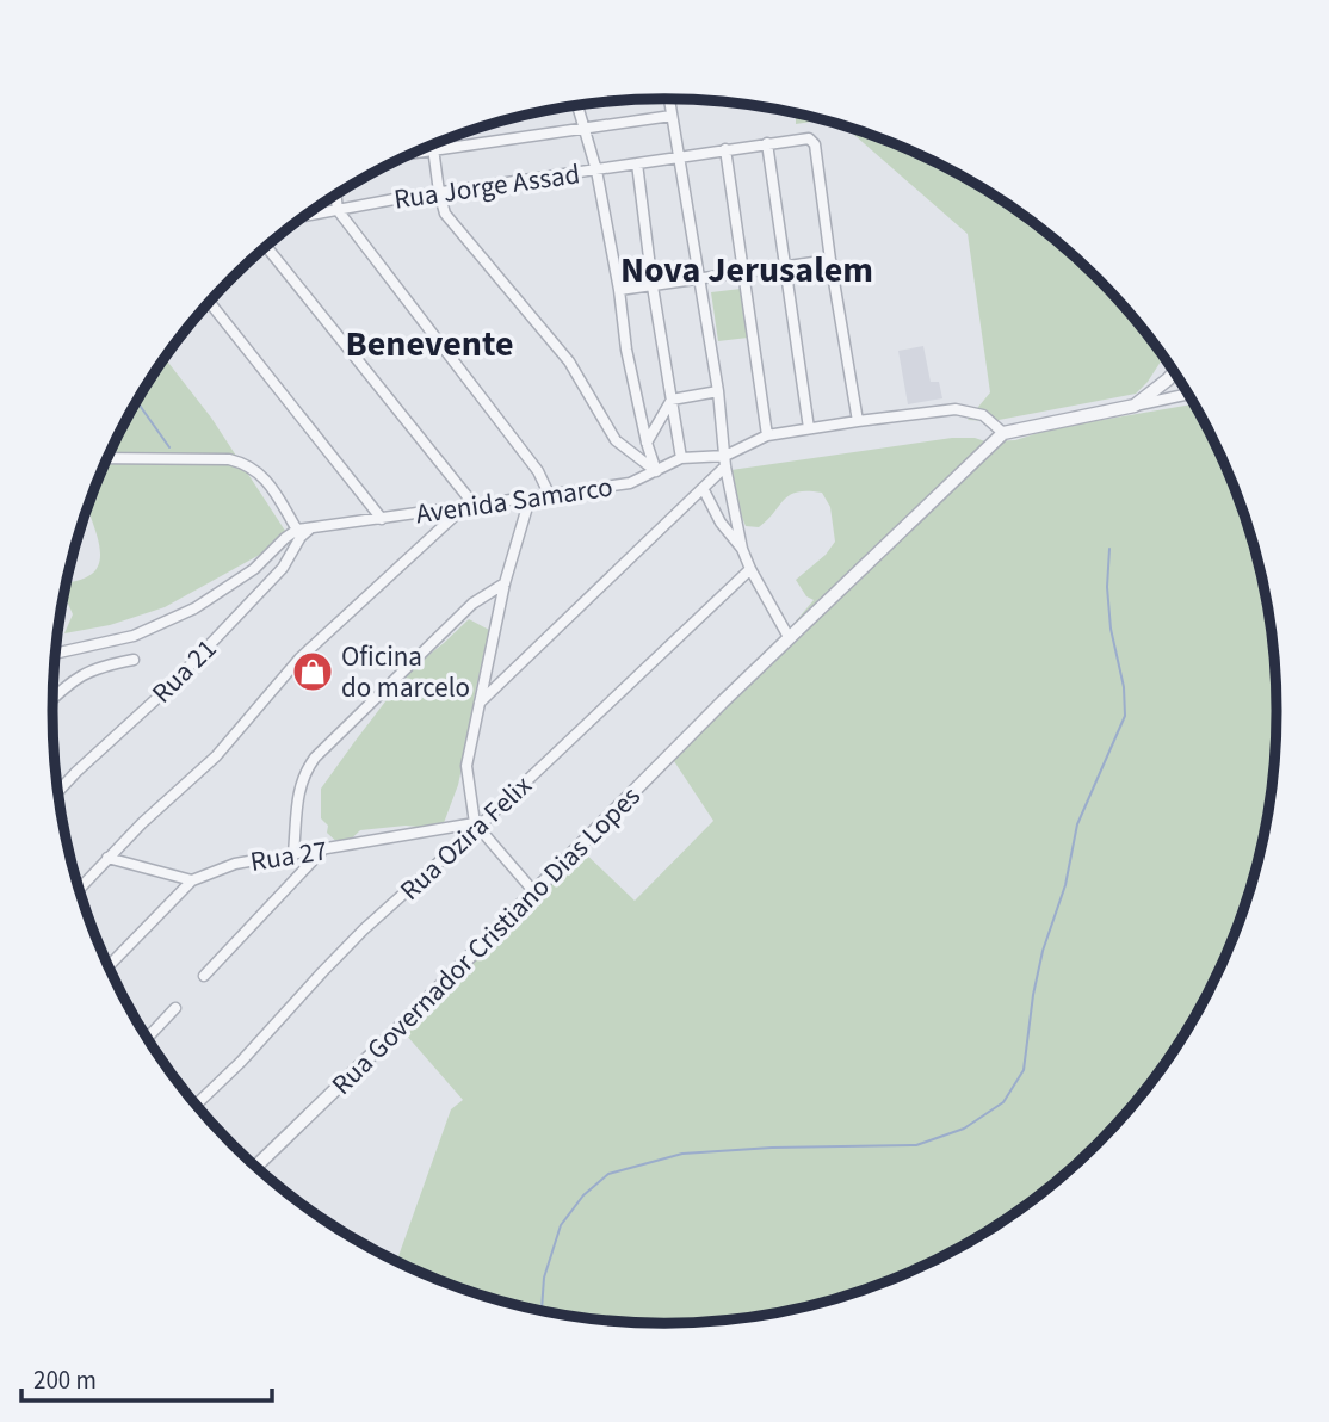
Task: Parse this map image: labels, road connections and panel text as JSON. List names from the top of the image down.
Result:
{
  "streets": {
    "street": [
      "Rua Jorge Assad",
      "Avenida Samarco",
      "Rua 21",
      "Rua Ozira Felix",
      "Rua 27",
      "Rua Governador Cristiano Dias Lopes"
    ]
  },
  "crossings": [
    ["Avenida Samarco", "Rua 21"],
    ["Rua Ozira Felix", "Rua 27"]
  ],
  "districts": ["Nova Jerusalem", "Benevente"],
  "places": {
    "shop": ["Oficina do marcelo"]
  },
  "scale_bar": "200 m"
}
